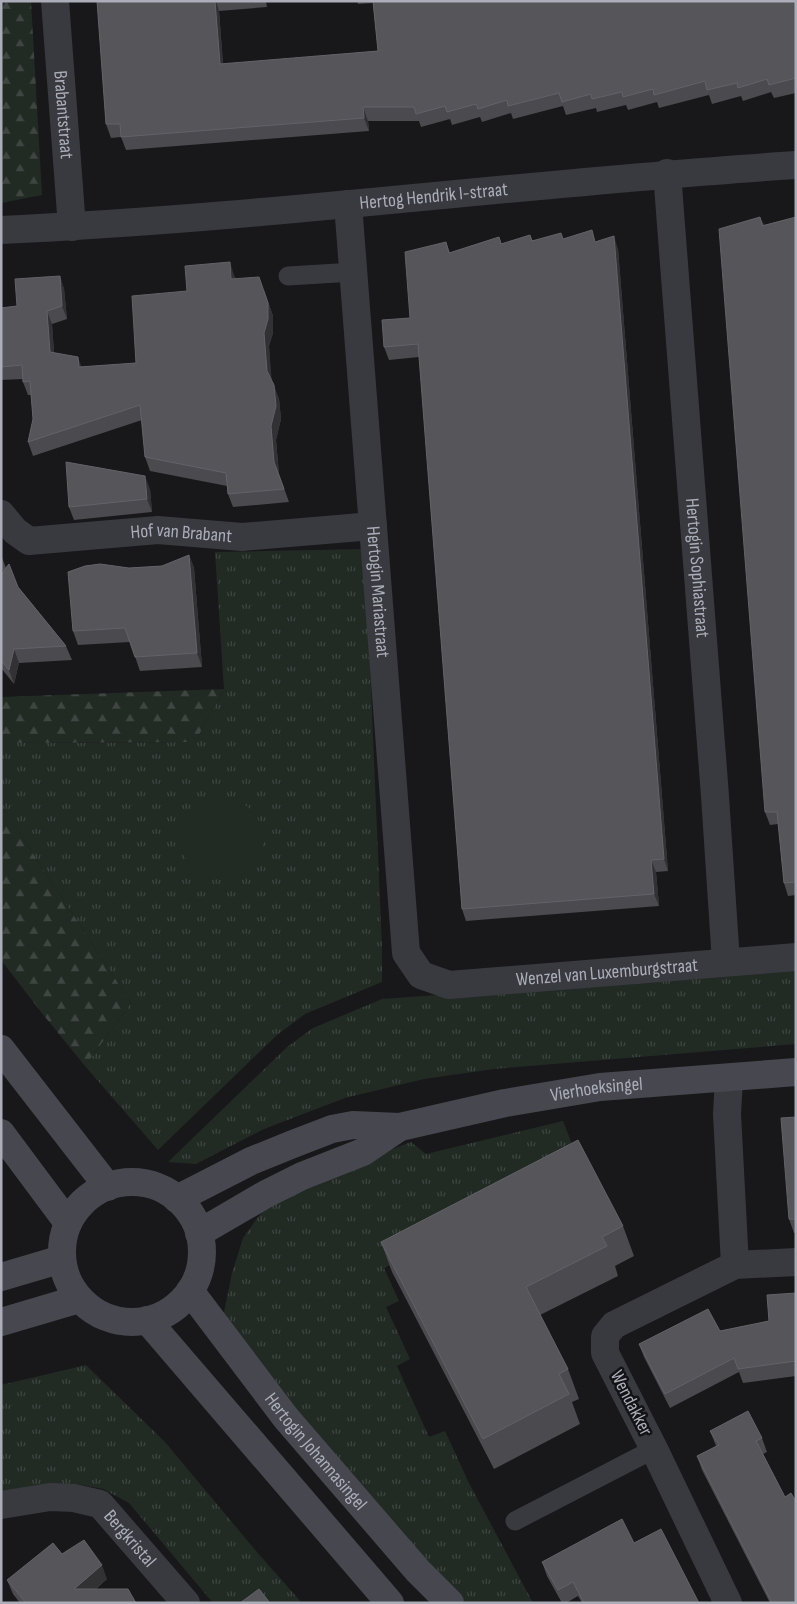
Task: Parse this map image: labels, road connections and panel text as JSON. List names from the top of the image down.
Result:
{
  "streets": {
    "main road": ["Vierhoeksingel", "Hertogin Johannasingel"],
    "street": [
      "Brabantstraat",
      "Hertog Hendrik I-straat",
      "Hof van Brabant",
      "Hertogin Sophiastraat",
      "Hertogin Mariastraat",
      "Wenzel van Luxemburgstraat",
      "Wendakker",
      "Bergkristal"
    ]
  },
  "crossings": [
    ["Brabantstraat", "Hertog Hendrik I-straat"],
    ["Hertog Hendrik I-straat", "Hertogin Sophiastraat"],
    ["Hertog Hendrik I-straat", "Hertogin Mariastraat"],
    ["Hof van Brabant", "Hertogin Mariastraat"],
    ["Hertogin Sophiastraat", "Wenzel van Luxemburgstraat"],
    ["Hertogin Mariastraat", "Wenzel van Luxemburgstraat"],
    ["Vierhoeksingel", "Hertogin Johannasingel"]
  ]
}
